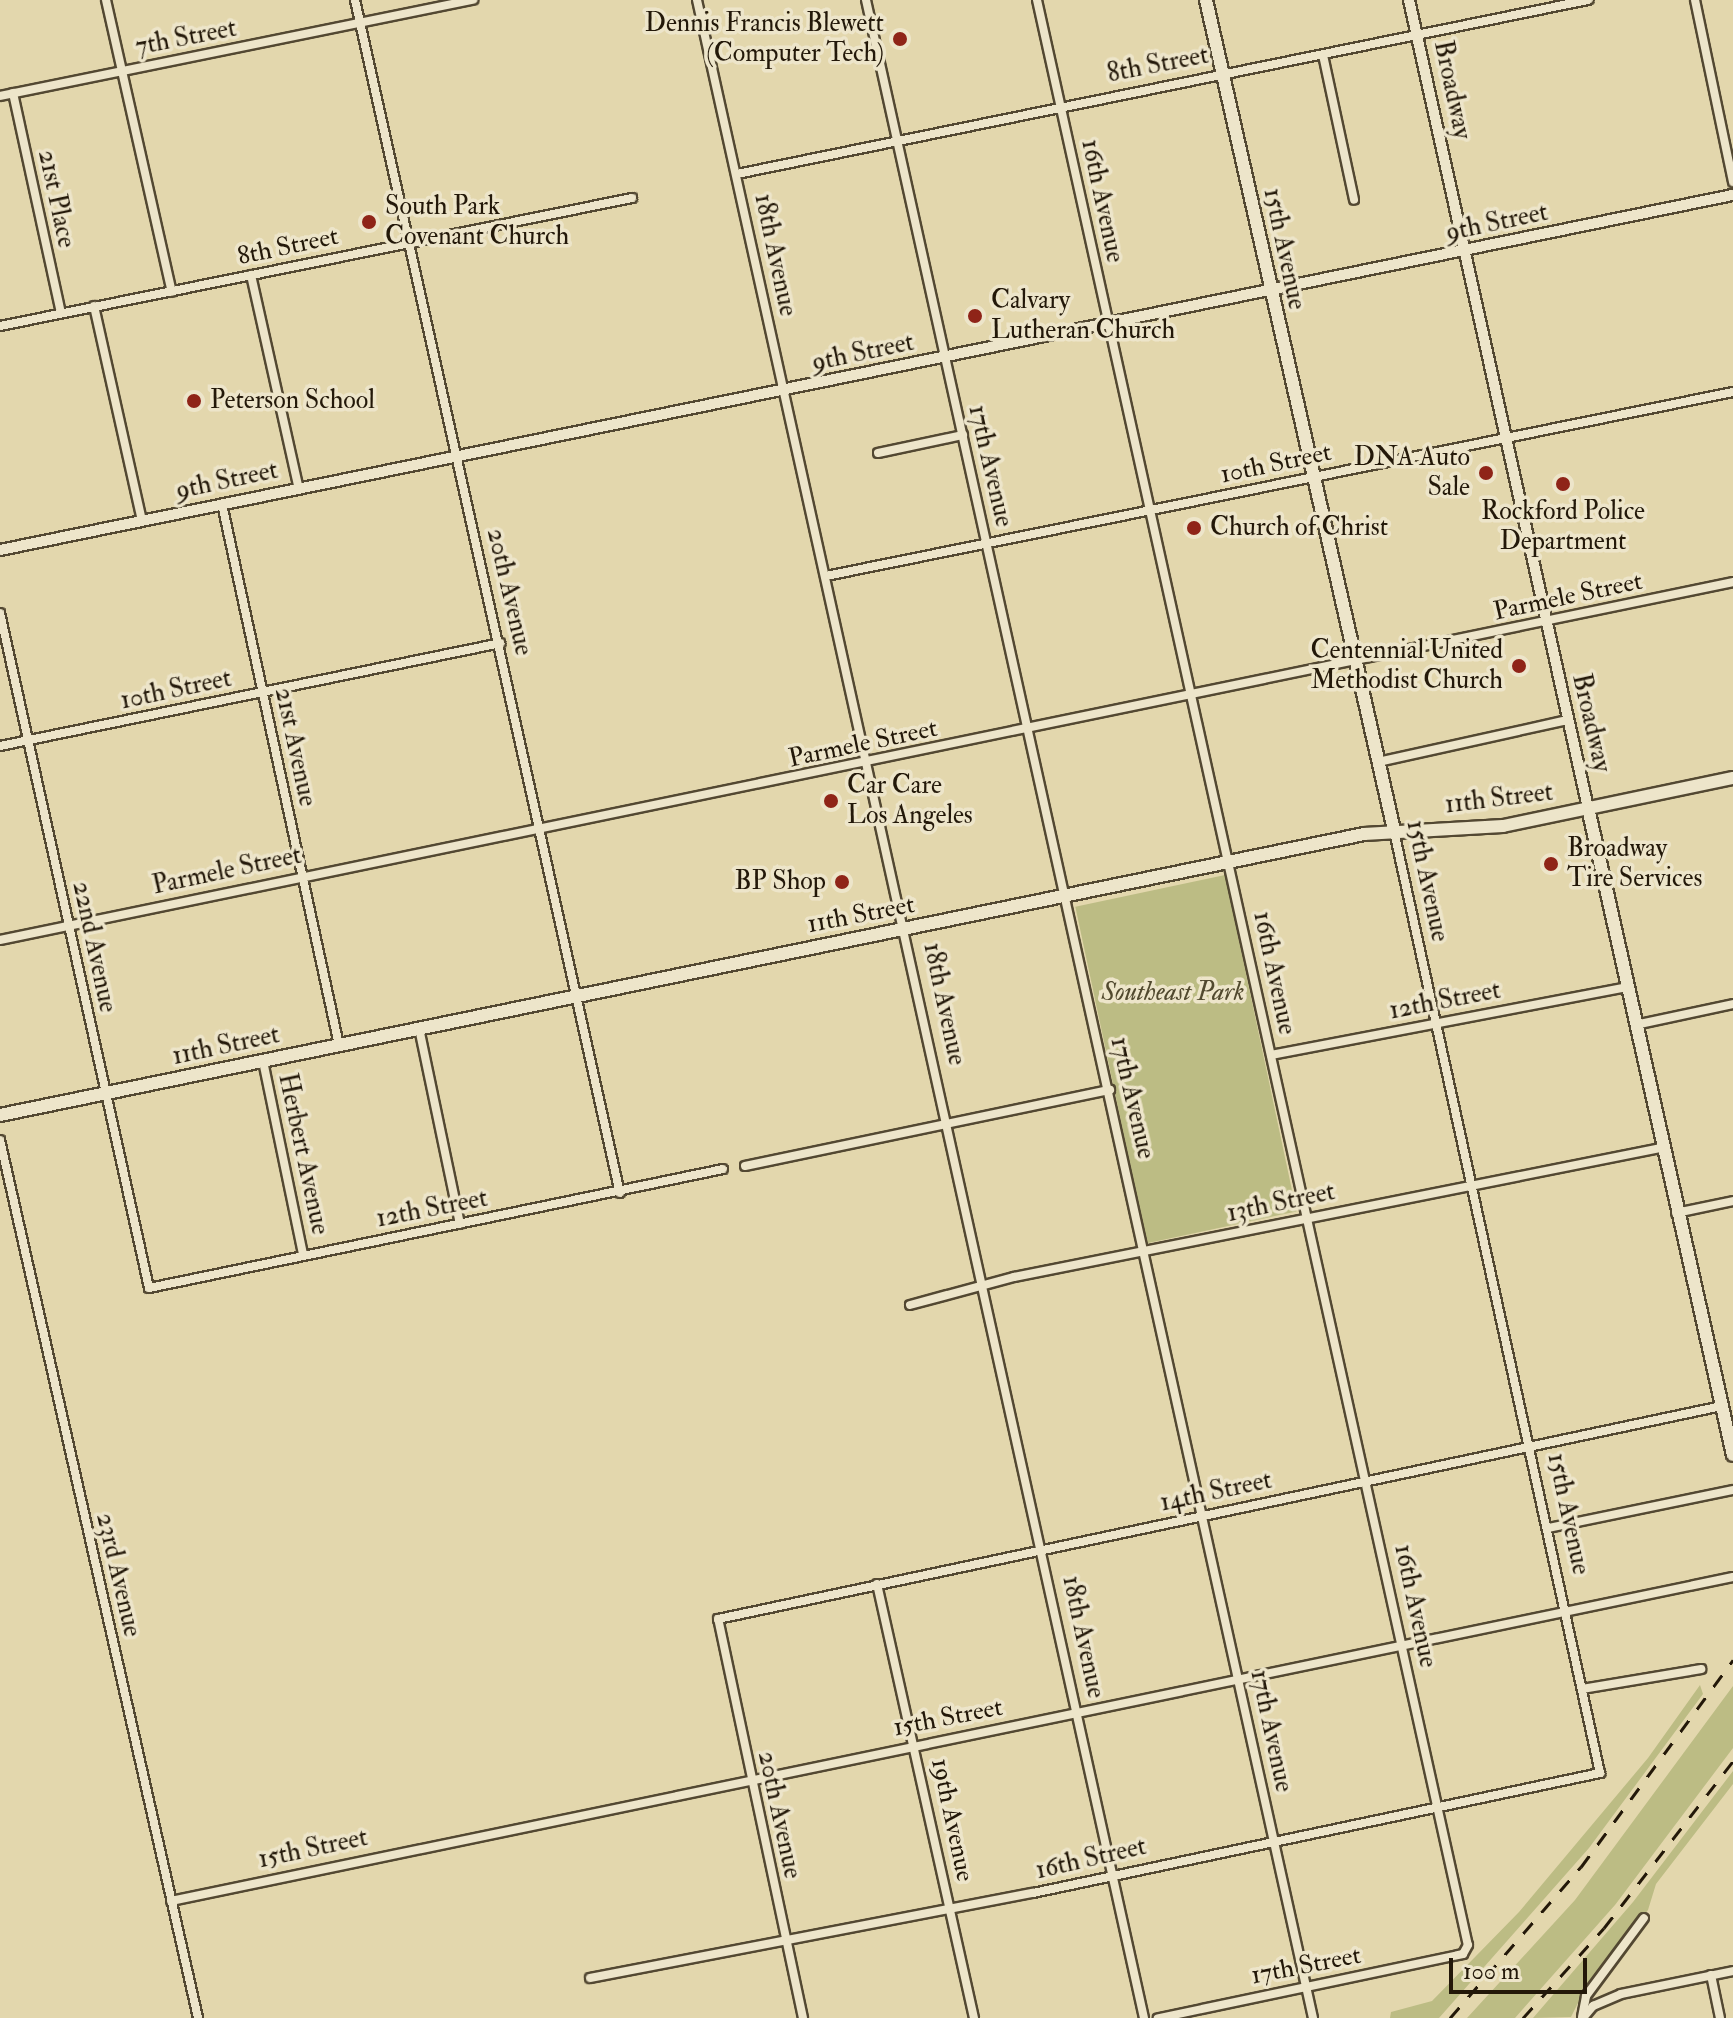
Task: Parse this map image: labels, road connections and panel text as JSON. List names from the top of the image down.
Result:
{
  "streets": {
    "main road": ["Broadway", "15th Avenue", "11th Street"],
    "street": [
      "7th Street",
      "8th Street",
      "21st Place",
      "16th Avenue",
      "9th Street",
      "18th Avenue",
      "10th Street",
      "17th Avenue",
      "20th Avenue",
      "Parmele Street",
      "21st Avenue",
      "22nd Avenue",
      "12th Street",
      "Herbert Avenue",
      "13th Street",
      "14th Street",
      "23rd Avenue",
      "15th Street",
      "19th Avenue",
      "16th Street",
      "17th Street"
    ]
  },
  "crossings": [
    ["7th Street", "21st Place"],
    ["7th Street", "20th Avenue"],
    ["8th Street", "Broadway"],
    ["8th Street", "21st Place"],
    ["8th Street", "16th Avenue"],
    ["8th Street", "15th Avenue"],
    ["8th Street", "18th Avenue"],
    ["8th Street", "17th Avenue"],
    ["8th Street", "20th Avenue"],
    ["Broadway", "9th Street"],
    ["Broadway", "10th Street"],
    ["Broadway", "Parmele Street"],
    ["Broadway", "11th Street"],
    ["Broadway", "12th Street"],
    ["Broadway", "13th Street"],
    ["Broadway", "14th Street"],
    ["16th Avenue", "9th Street"],
    ["16th Avenue", "10th Street"],
    ["16th Avenue", "Parmele Street"],
    ["16th Avenue", "11th Street"],
    ["16th Avenue", "12th Street"],
    ["16th Avenue", "13th Street"],
    ["16th Avenue", "14th Street"],
    ["16th Avenue", "15th Street"],
    ["16th Avenue", "16th Street"],
    ["16th Avenue", "17th Street"],
    ["9th Street", "15th Avenue"],
    ["9th Street", "18th Avenue"],
    ["9th Street", "17th Avenue"],
    ["9th Street", "20th Avenue"],
    ["9th Street", "21st Avenue"],
    ["15th Avenue", "10th Street"],
    ["15th Avenue", "Parmele Street"],
    ["15th Avenue", "11th Street"],
    ["15th Avenue", "12th Street"],
    ["15th Avenue", "13th Street"],
    ["15th Avenue", "14th Street"],
    ["15th Avenue", "15th Street"],
    ["15th Avenue", "16th Street"],
    ["18th Avenue", "10th Street"],
    ["18th Avenue", "Parmele Street"],
    ["18th Avenue", "11th Street"],
    ["18th Avenue", "13th Street"],
    ["18th Avenue", "14th Street"],
    ["18th Avenue", "15th Street"],
    ["18th Avenue", "16th Street"],
    ["10th Street", "17th Avenue"],
    ["10th Street", "20th Avenue"],
    ["10th Street", "21st Avenue"],
    ["10th Street", "22nd Avenue"],
    ["17th Avenue", "Parmele Street"],
    ["17th Avenue", "11th Street"],
    ["17th Avenue", "13th Street"],
    ["17th Avenue", "14th Street"],
    ["17th Avenue", "15th Street"],
    ["17th Avenue", "16th Street"],
    ["17th Avenue", "17th Street"],
    ["20th Avenue", "Parmele Street"],
    ["20th Avenue", "11th Street"],
    ["20th Avenue", "12th Street"],
    ["20th Avenue", "14th Street"],
    ["20th Avenue", "15th Street"],
    ["20th Avenue", "16th Street"],
    ["Parmele Street", "21st Avenue"],
    ["Parmele Street", "22nd Avenue"],
    ["21st Avenue", "11th Street"],
    ["11th Street", "22nd Avenue"],
    ["11th Street", "Herbert Avenue"],
    ["22nd Avenue", "12th Street"],
    ["12th Street", "Herbert Avenue"],
    ["14th Street", "19th Avenue"],
    ["23rd Avenue", "15th Street"],
    ["15th Street", "19th Avenue"],
    ["19th Avenue", "16th Street"]
  ],
  "parks": ["Southeast Park"],
  "places": [
    "Dennis Francis Blewett (Computer Tech)",
    "South Park Covenant Church",
    "Calvary Lutheran Church",
    "Peterson School",
    "DNA Auto Sale",
    "Rockford Police Department",
    "Church of Christ",
    "Centennial United Methodist Church",
    "Car Care Los Angeles",
    "Broadway Tire Services",
    "BP Shop"
  ],
  "scale_bar": "100 m"
}
